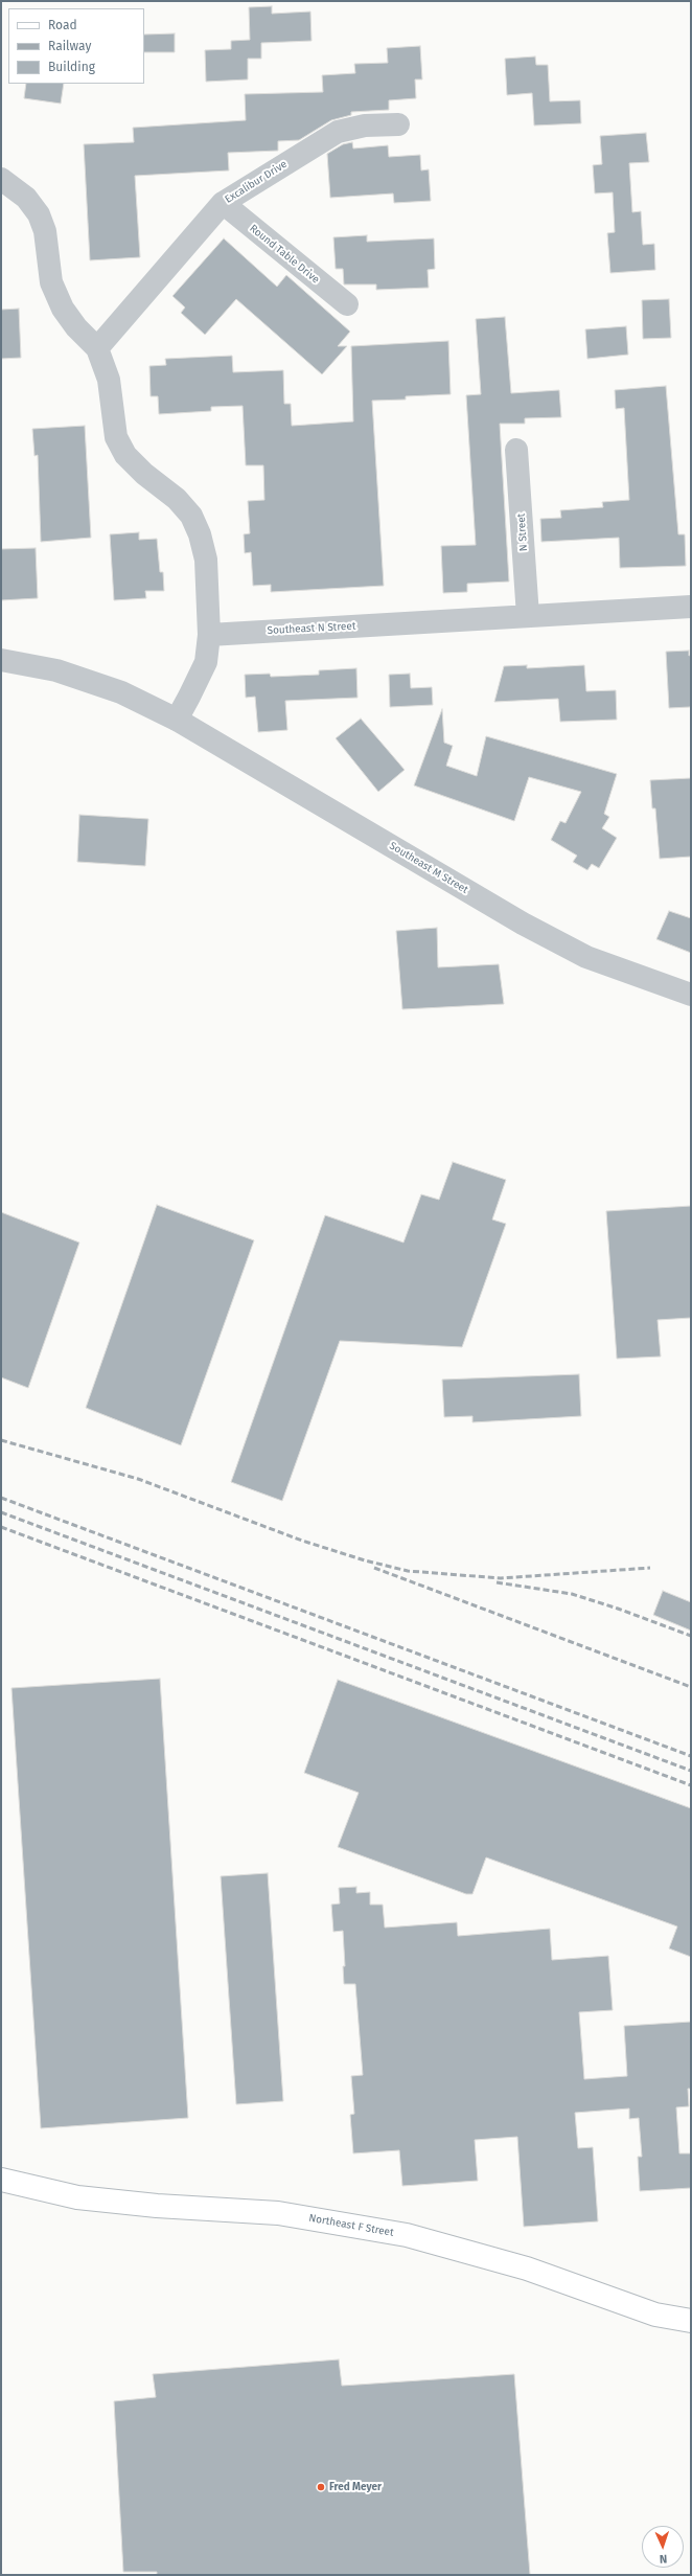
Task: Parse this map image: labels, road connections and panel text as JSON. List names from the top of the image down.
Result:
{
  "streets": {
    "main road": ["Northeast F Street"],
    "street": [
      "Excalibur Drive",
      "Round Table Drive",
      "N Street",
      "Southeast N Street",
      "Southeast M Street"
    ]
  },
  "crossings": [
    ["Excalibur Drive", "Round Table Drive"],
    ["N Street", "Southeast N Street"]
  ],
  "places": ["Fred Meyer"],
  "legend": ["Road", "Railway", "Building"],
  "north": "bottom"
}
